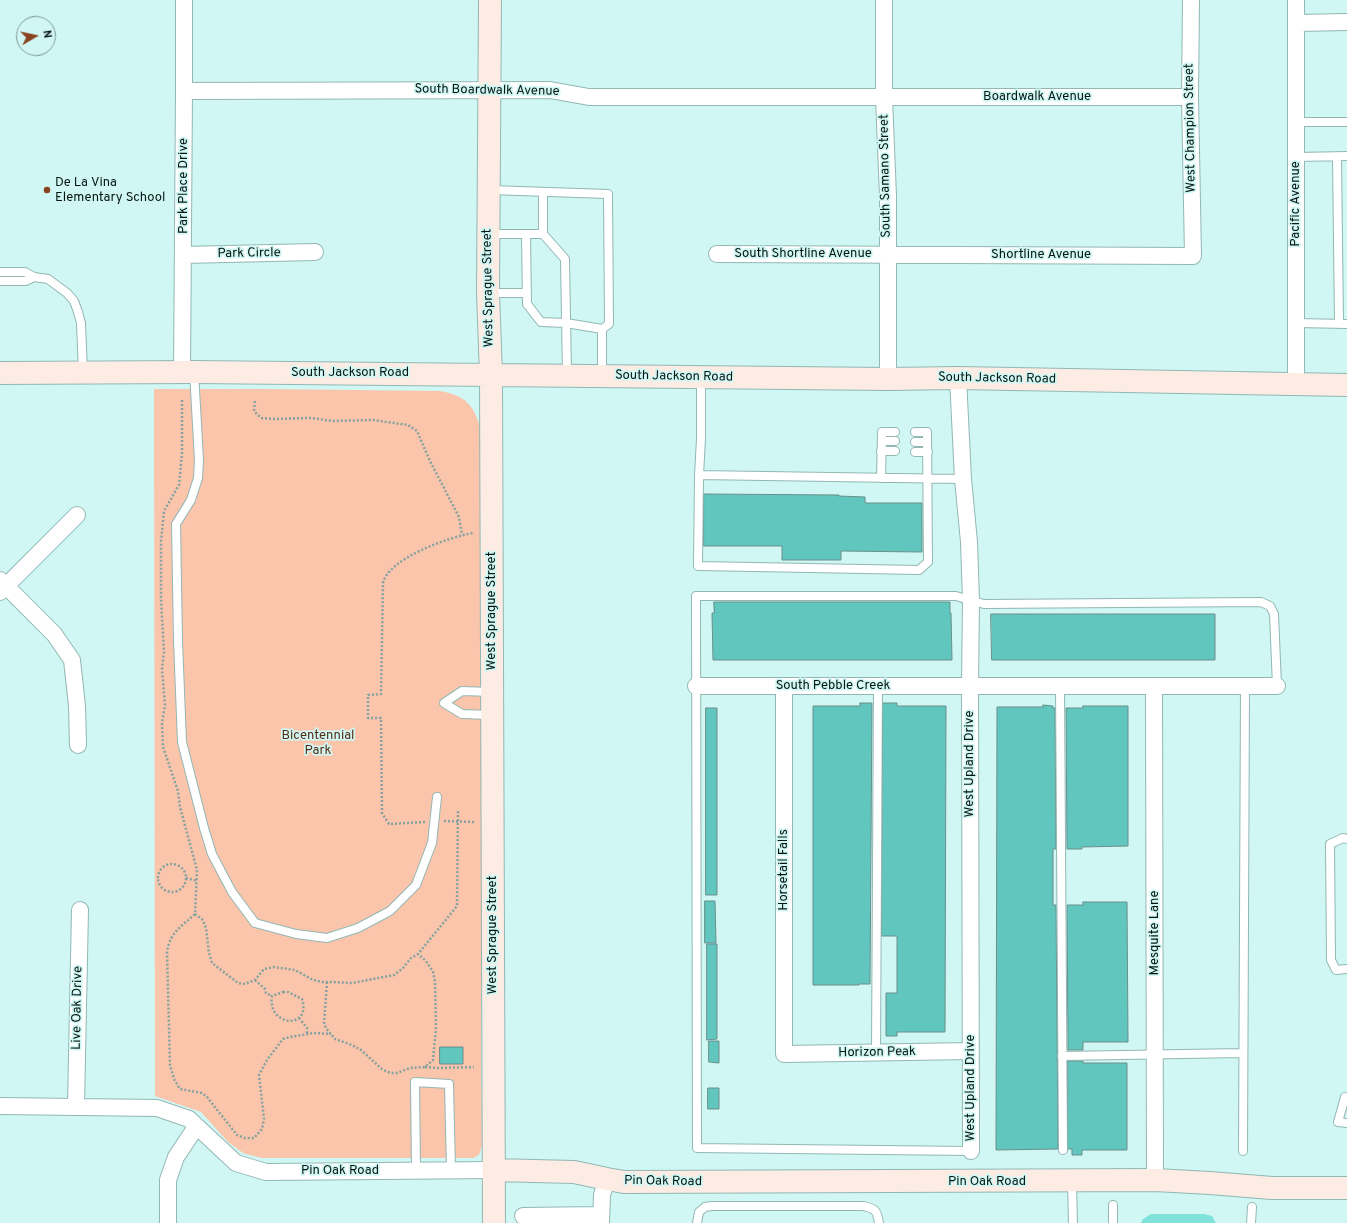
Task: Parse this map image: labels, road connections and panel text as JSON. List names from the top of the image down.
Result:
{
  "streets": {
    "street": [
      "South Boardwalk Avenue",
      "Boardwalk Avenue",
      "West Champion Street",
      "South Samano Street",
      "Park Place Drive",
      "Pacific Avenue",
      "Park Circle",
      "South Shortline Avenue",
      "Shortline Avenue",
      "West Sprague Street",
      "South Jackson Road",
      "South Pebble Creek",
      "West Upland Drive",
      "Horsetail Falls",
      "Mesquite Lane",
      "Live Oak Drive",
      "Horizon Peak",
      "Pin Oak Road"
    ]
  },
  "crossings": [
    ["South Boardwalk Avenue", "Boardwalk Avenue"],
    ["South Boardwalk Avenue", "South Samano Street"],
    ["South Boardwalk Avenue", "Park Place Drive"],
    ["South Boardwalk Avenue", "West Sprague Street"],
    ["Boardwalk Avenue", "West Champion Street"],
    ["Boardwalk Avenue", "South Samano Street"],
    ["West Champion Street", "Shortline Avenue"],
    ["South Samano Street", "South Shortline Avenue"],
    ["South Samano Street", "Shortline Avenue"],
    ["South Samano Street", "South Jackson Road"],
    ["Park Place Drive", "Park Circle"],
    ["Park Place Drive", "South Jackson Road"],
    ["Pacific Avenue", "South Jackson Road"],
    ["South Shortline Avenue", "Shortline Avenue"],
    ["West Sprague Street", "South Jackson Road"],
    ["West Sprague Street", "Pin Oak Road"],
    ["South Jackson Road", "West Upland Drive"],
    ["South Pebble Creek", "West Upland Drive"],
    ["South Pebble Creek", "Horsetail Falls"],
    ["South Pebble Creek", "Mesquite Lane"],
    ["West Upland Drive", "Horizon Peak"],
    ["Horsetail Falls", "Horizon Peak"],
    ["Mesquite Lane", "Pin Oak Road"],
    ["Live Oak Drive", "Pin Oak Road"]
  ],
  "parks": ["Bicentennial Park"],
  "places": ["De La Vina Elementary School"],
  "north": "right"
}
